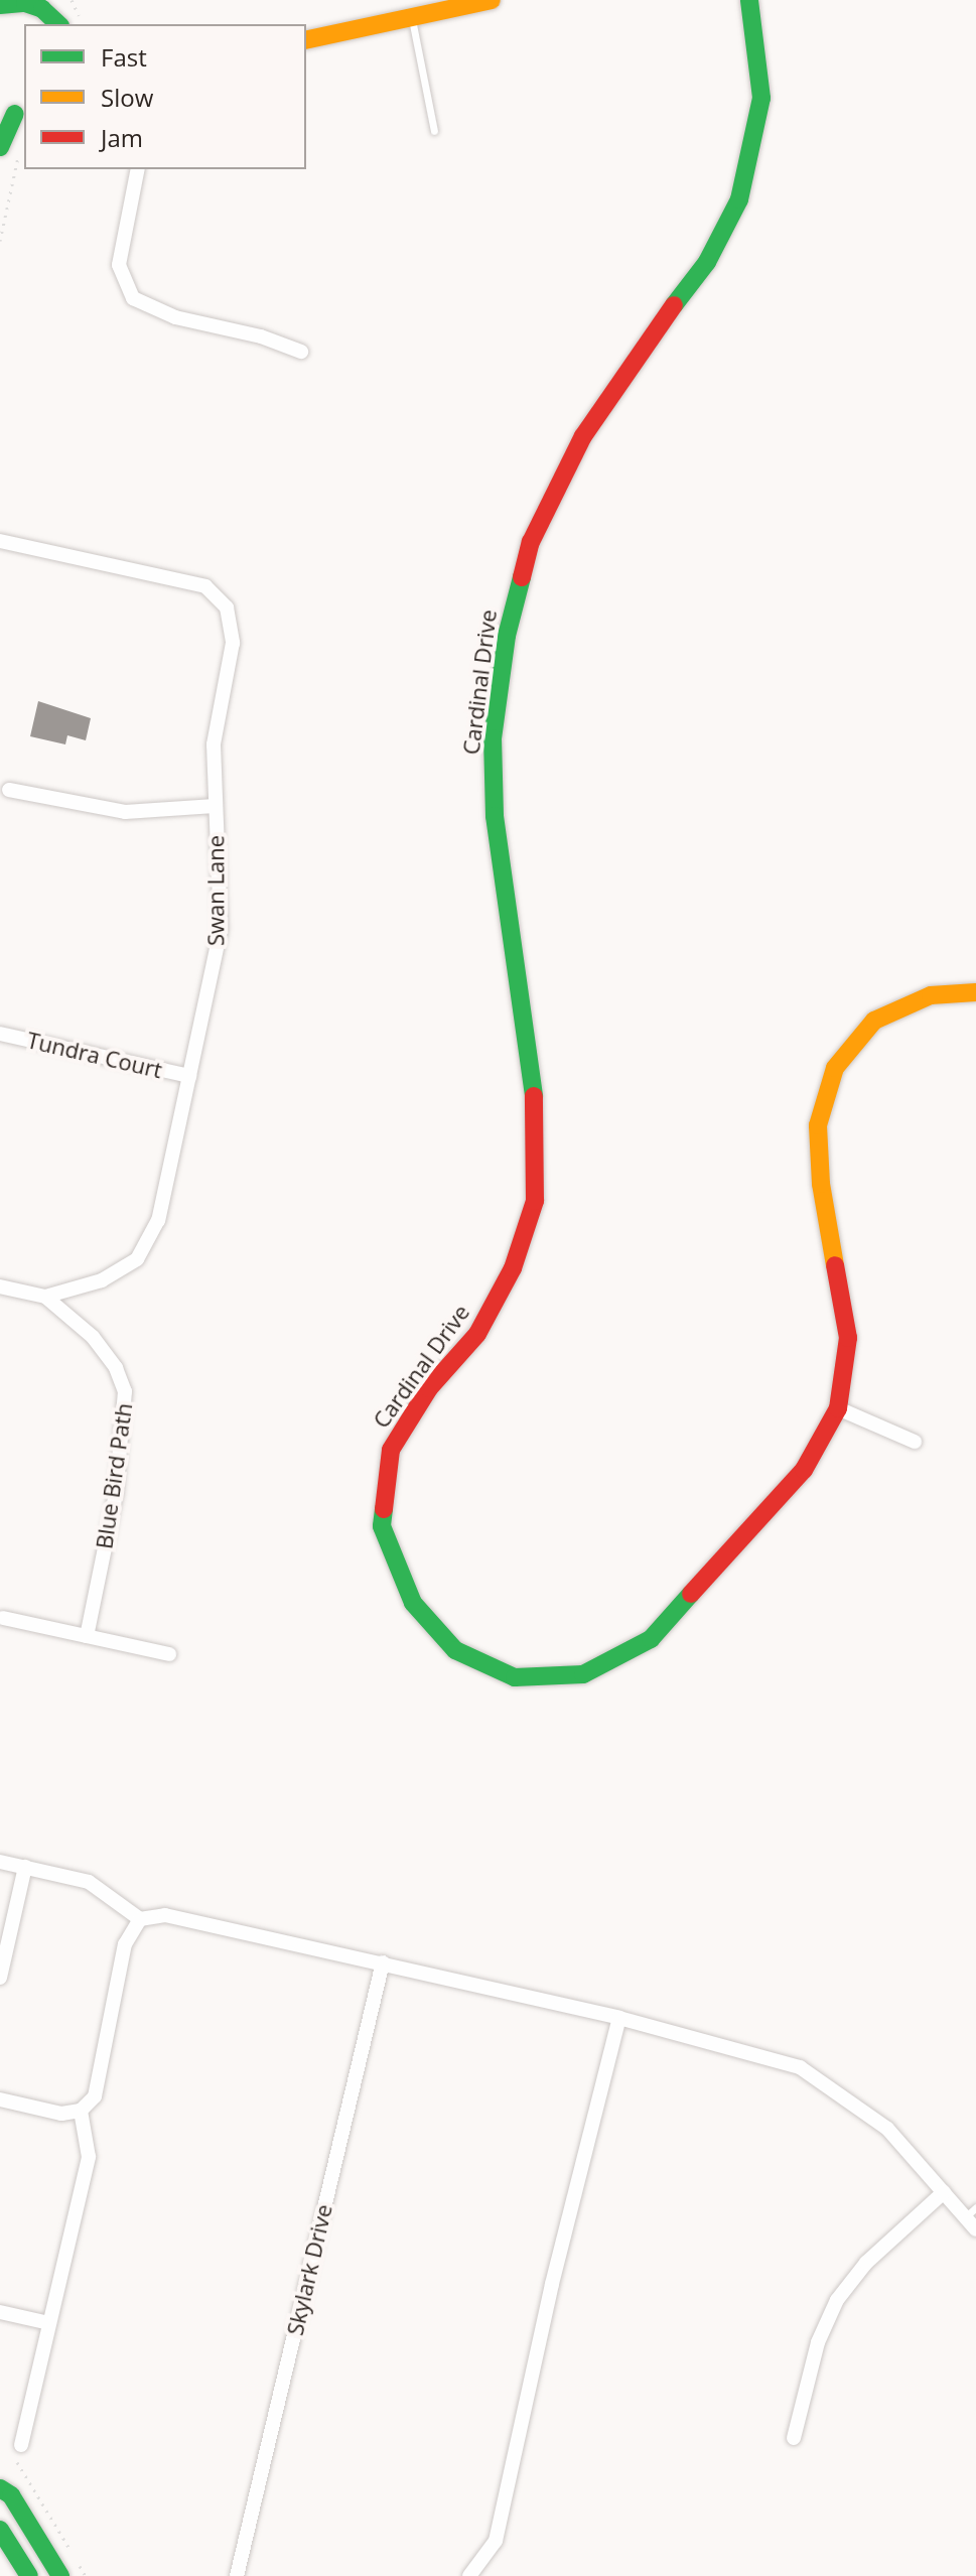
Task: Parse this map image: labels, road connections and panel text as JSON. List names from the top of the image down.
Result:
{
  "streets": {
    "street": [
      "Cardinal Drive",
      "Swan Lane",
      "Tundra Court",
      "Blue Bird Path",
      "Skylark Drive"
    ]
  },
  "crossings": [
    ["Swan Lane", "Tundra Court"],
    ["Swan Lane", "Blue Bird Path"]
  ],
  "legend": ["Fast", "Slow", "Jam"]
}
